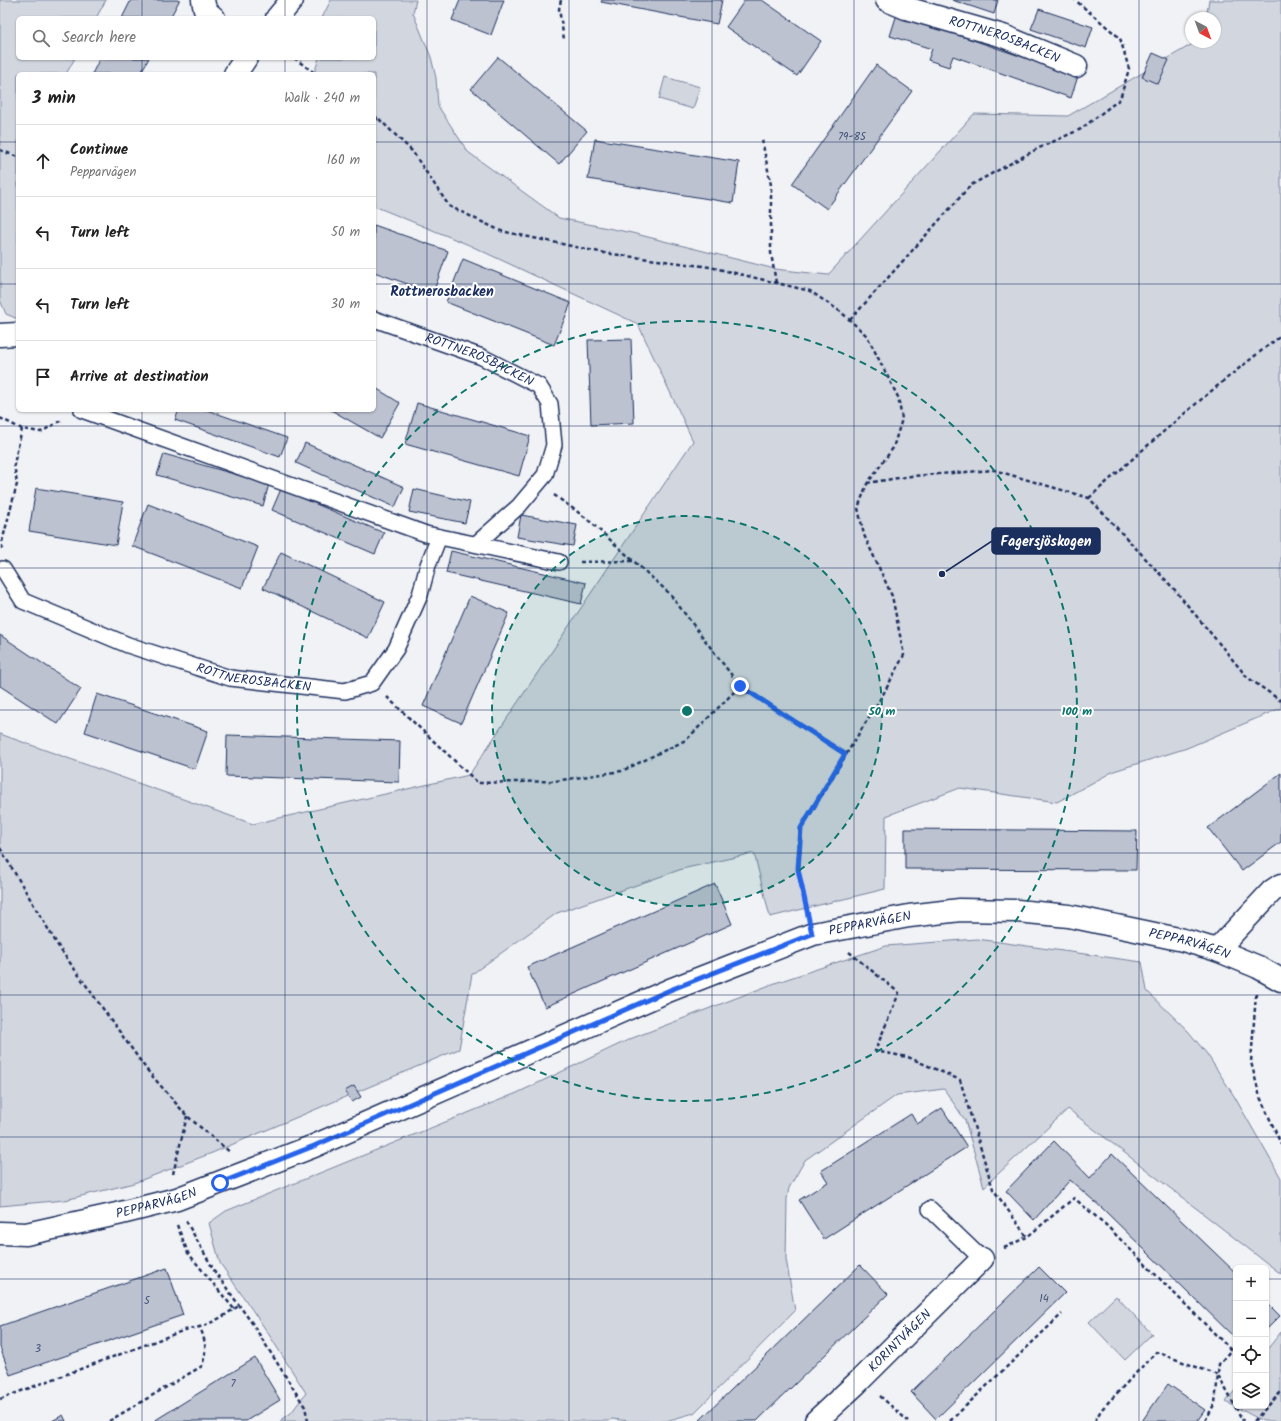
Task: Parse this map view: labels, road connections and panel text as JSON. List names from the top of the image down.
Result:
{
  "streets": {
    "street": ["ROTTNEROSBACKEN", "PEPPARVÄGEN", "KORINTVÄGEN"]
  },
  "districts": ["Rottnerosbacken"],
  "places": ["Fagersjöskogen"],
  "house_numbers": [
    "79-85",
    "14",
    "5",
    "3",
    "7"
  ],
  "north": "bottom right",
  "page": {
    "search": "Search here",
    "heading": ["3 min", "Walk · 240 m"],
    "list": [
      ["Continue", "Pepparvägen", "160 m"],
      ["Turn left", "50 m"],
      ["Turn left", "30 m"],
      "Arrive at destination"
    ],
    "map_buttons": ["+", "−"]
  },
  "rings": ["50 m", "100 m"]
}
